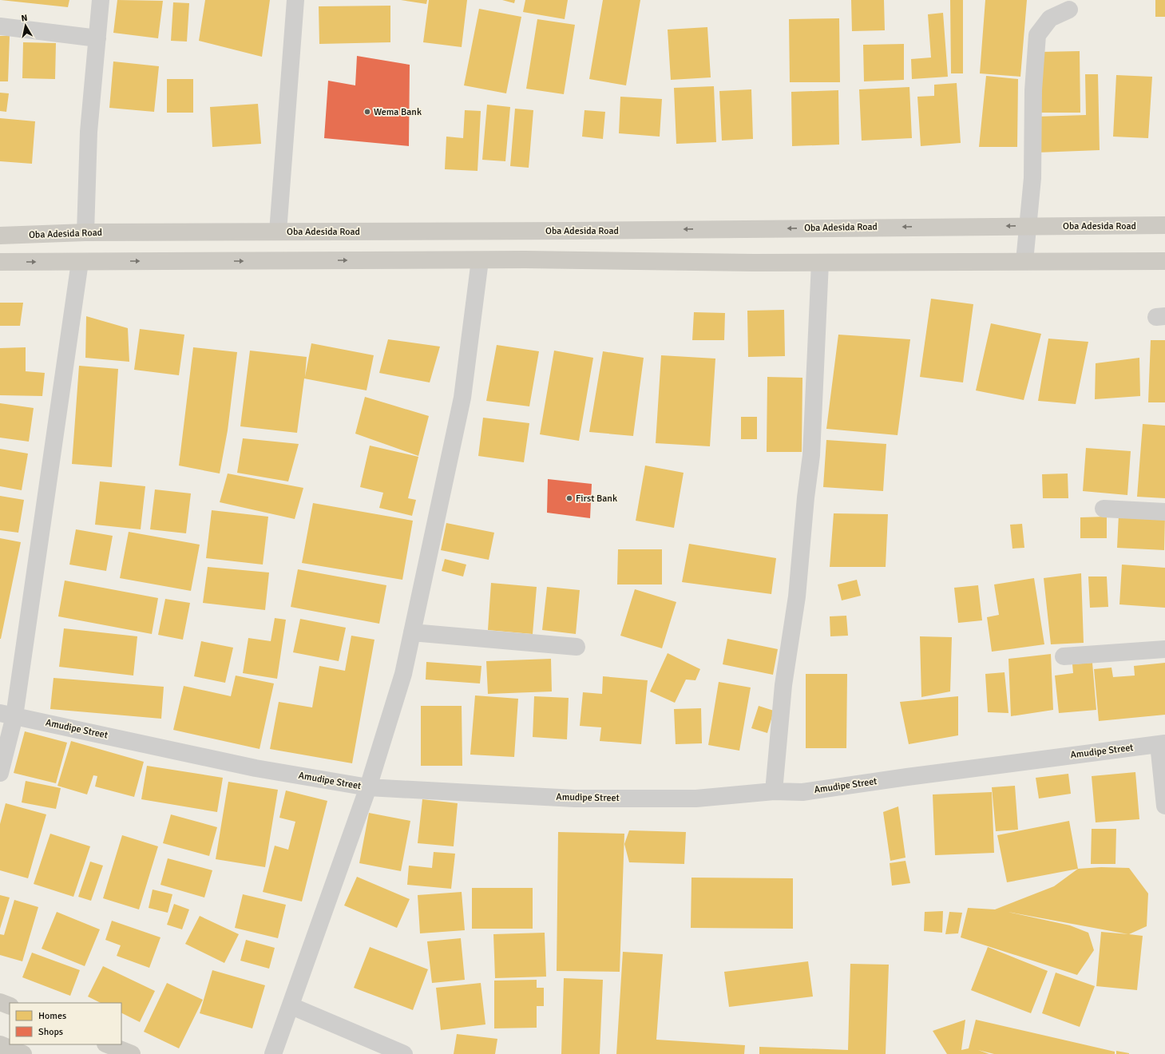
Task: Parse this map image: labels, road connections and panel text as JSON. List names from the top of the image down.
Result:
{
  "streets": {
    "main road": ["Oba Adesida Road"],
    "street": ["Amudipe Street"]
  },
  "places": ["Wema Bank", "First Bank"],
  "legend": ["Homes", "Shops"],
  "north": "top"
}
